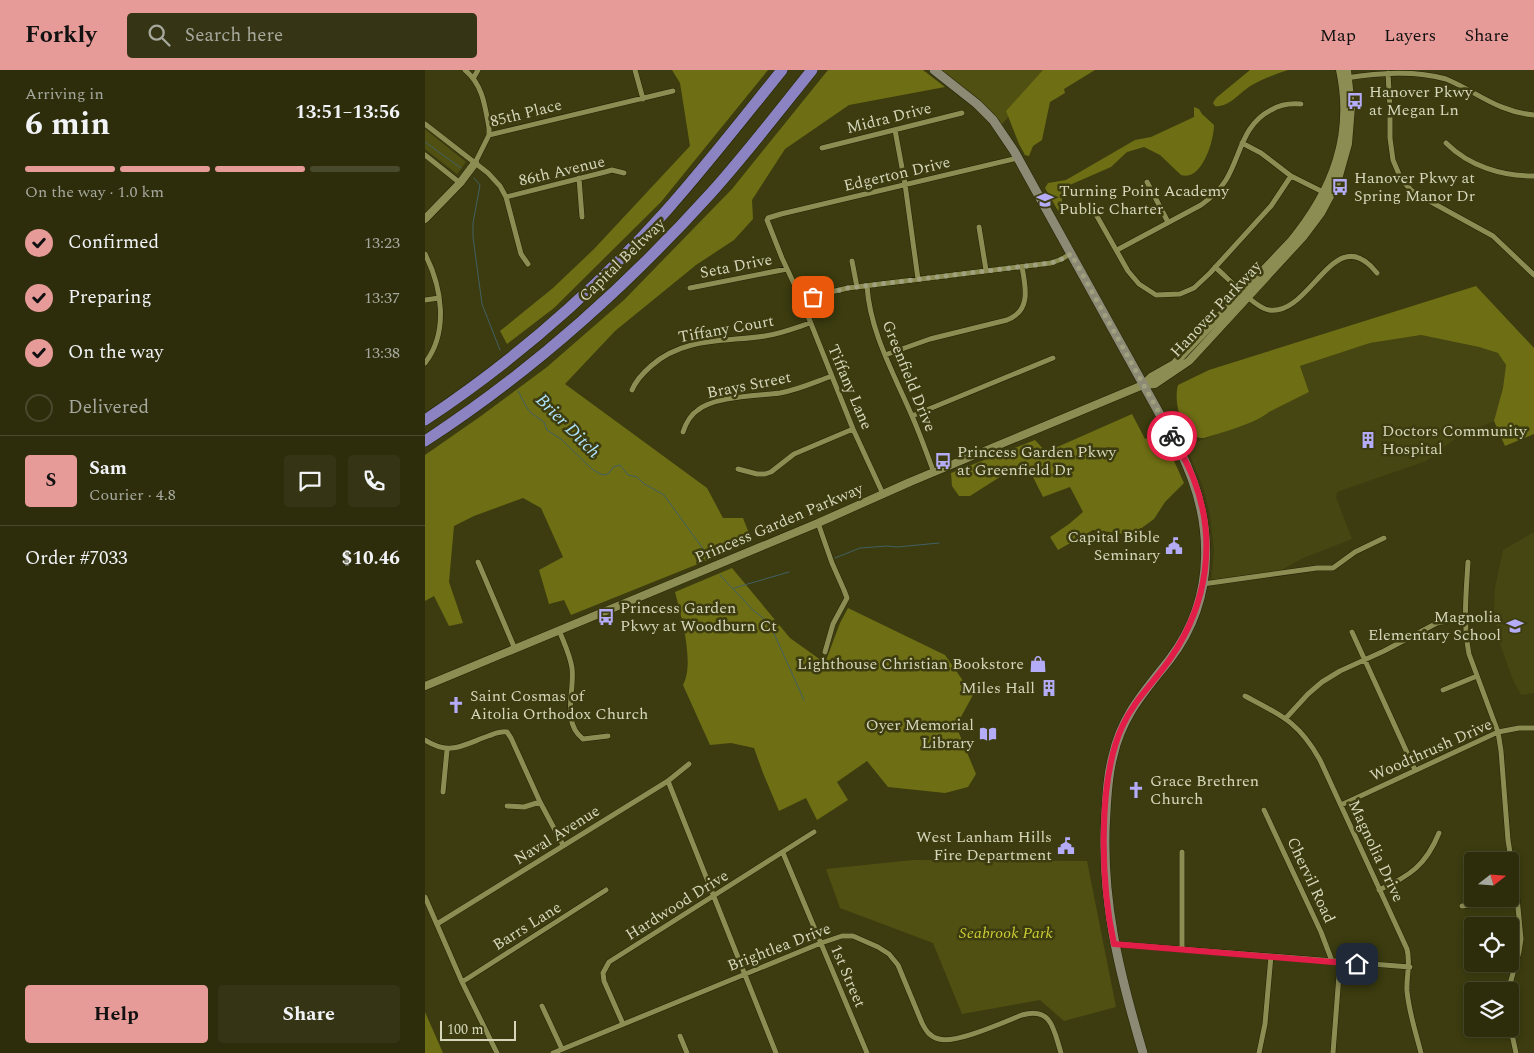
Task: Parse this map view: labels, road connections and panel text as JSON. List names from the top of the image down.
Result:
{
  "streets": {
    "highway": ["Capital Beltway"],
    "street": [
      "85th Place",
      "Midra Drive",
      "86th Avenue",
      "Edgerton Drive",
      "Seta Drive",
      "Hanover Parkway",
      "Tiffany Court",
      "Greenfield Drive",
      "Brays Street",
      "Tiffany Lane",
      "Princess Garden Parkway",
      "Woodthrush Drive",
      "Naval Avenue",
      "Magnolia Drive",
      "Chervil Road",
      "Hardwood Drive",
      "Barrs Lane",
      "Brightlea Drive",
      "1st Street"
    ]
  },
  "crossings": [
    ["Edgerton Drive", "Tiffany Lane"],
    ["Seta Drive", "Tiffany Lane"],
    ["Hanover Parkway", "Princess Garden Parkway"],
    ["Tiffany Court", "Tiffany Lane"],
    ["Greenfield Drive", "Princess Garden Parkway"],
    ["Brays Street", "Tiffany Lane"],
    ["Tiffany Lane", "Princess Garden Parkway"],
    ["Woodthrush Drive", "Magnolia Drive"],
    ["Hardwood Drive", "Brightlea Drive"],
    ["Hardwood Drive", "1st Street"],
    ["Brightlea Drive", "1st Street"]
  ],
  "water": ["Brier Ditch"],
  "parks": ["Seabrook Park"],
  "places": {
    "bus stop": [
      "Hanover Pkwy at Megan Ln",
      "Hanover Pkwy at Spring Manor Dr",
      "Princess Garden Pkwy at Greenfield Dr",
      "Princess Garden Pkwy at Woodburn Ct"
    ],
    "school or university": ["Turning Point Academy Public Charter", "Magnolia Elementary School"],
    "building": ["Doctors Community Hospital", "Miles Hall"],
    "public building": ["Capital Bible Seminary", "West Lanham Hills Fire Department"],
    "shop": ["Lighthouse Christian Bookstore"],
    "church": ["Saint Cosmas of Aitolia Orthodox Church", "Grace Brethren Church"],
    "library": ["Oyer Memorial Library"]
  },
  "scale_bar": "100 m",
  "north": "right",
  "page": {
    "header": "Forkly",
    "search": "Search here",
    "nav": ["Map", "Layers", "Share"],
    "heading": ["6 min", "Arriving in", "13:51–13:56"],
    "panel": [
      "Sam",
      "Courier · 4.8",
      "Order #7033",
      "$10.46"
    ],
    "bar": "On the way · 1.0 km",
    "list": [
      ["Confirmed", "13:23"],
      ["Preparing", "13:37"],
      ["On the way", "13:38"],
      "Delivered"
    ],
    "round": "S",
    "buttons": ["Help", "Share"],
    "scale": "100 m"
  }
}
